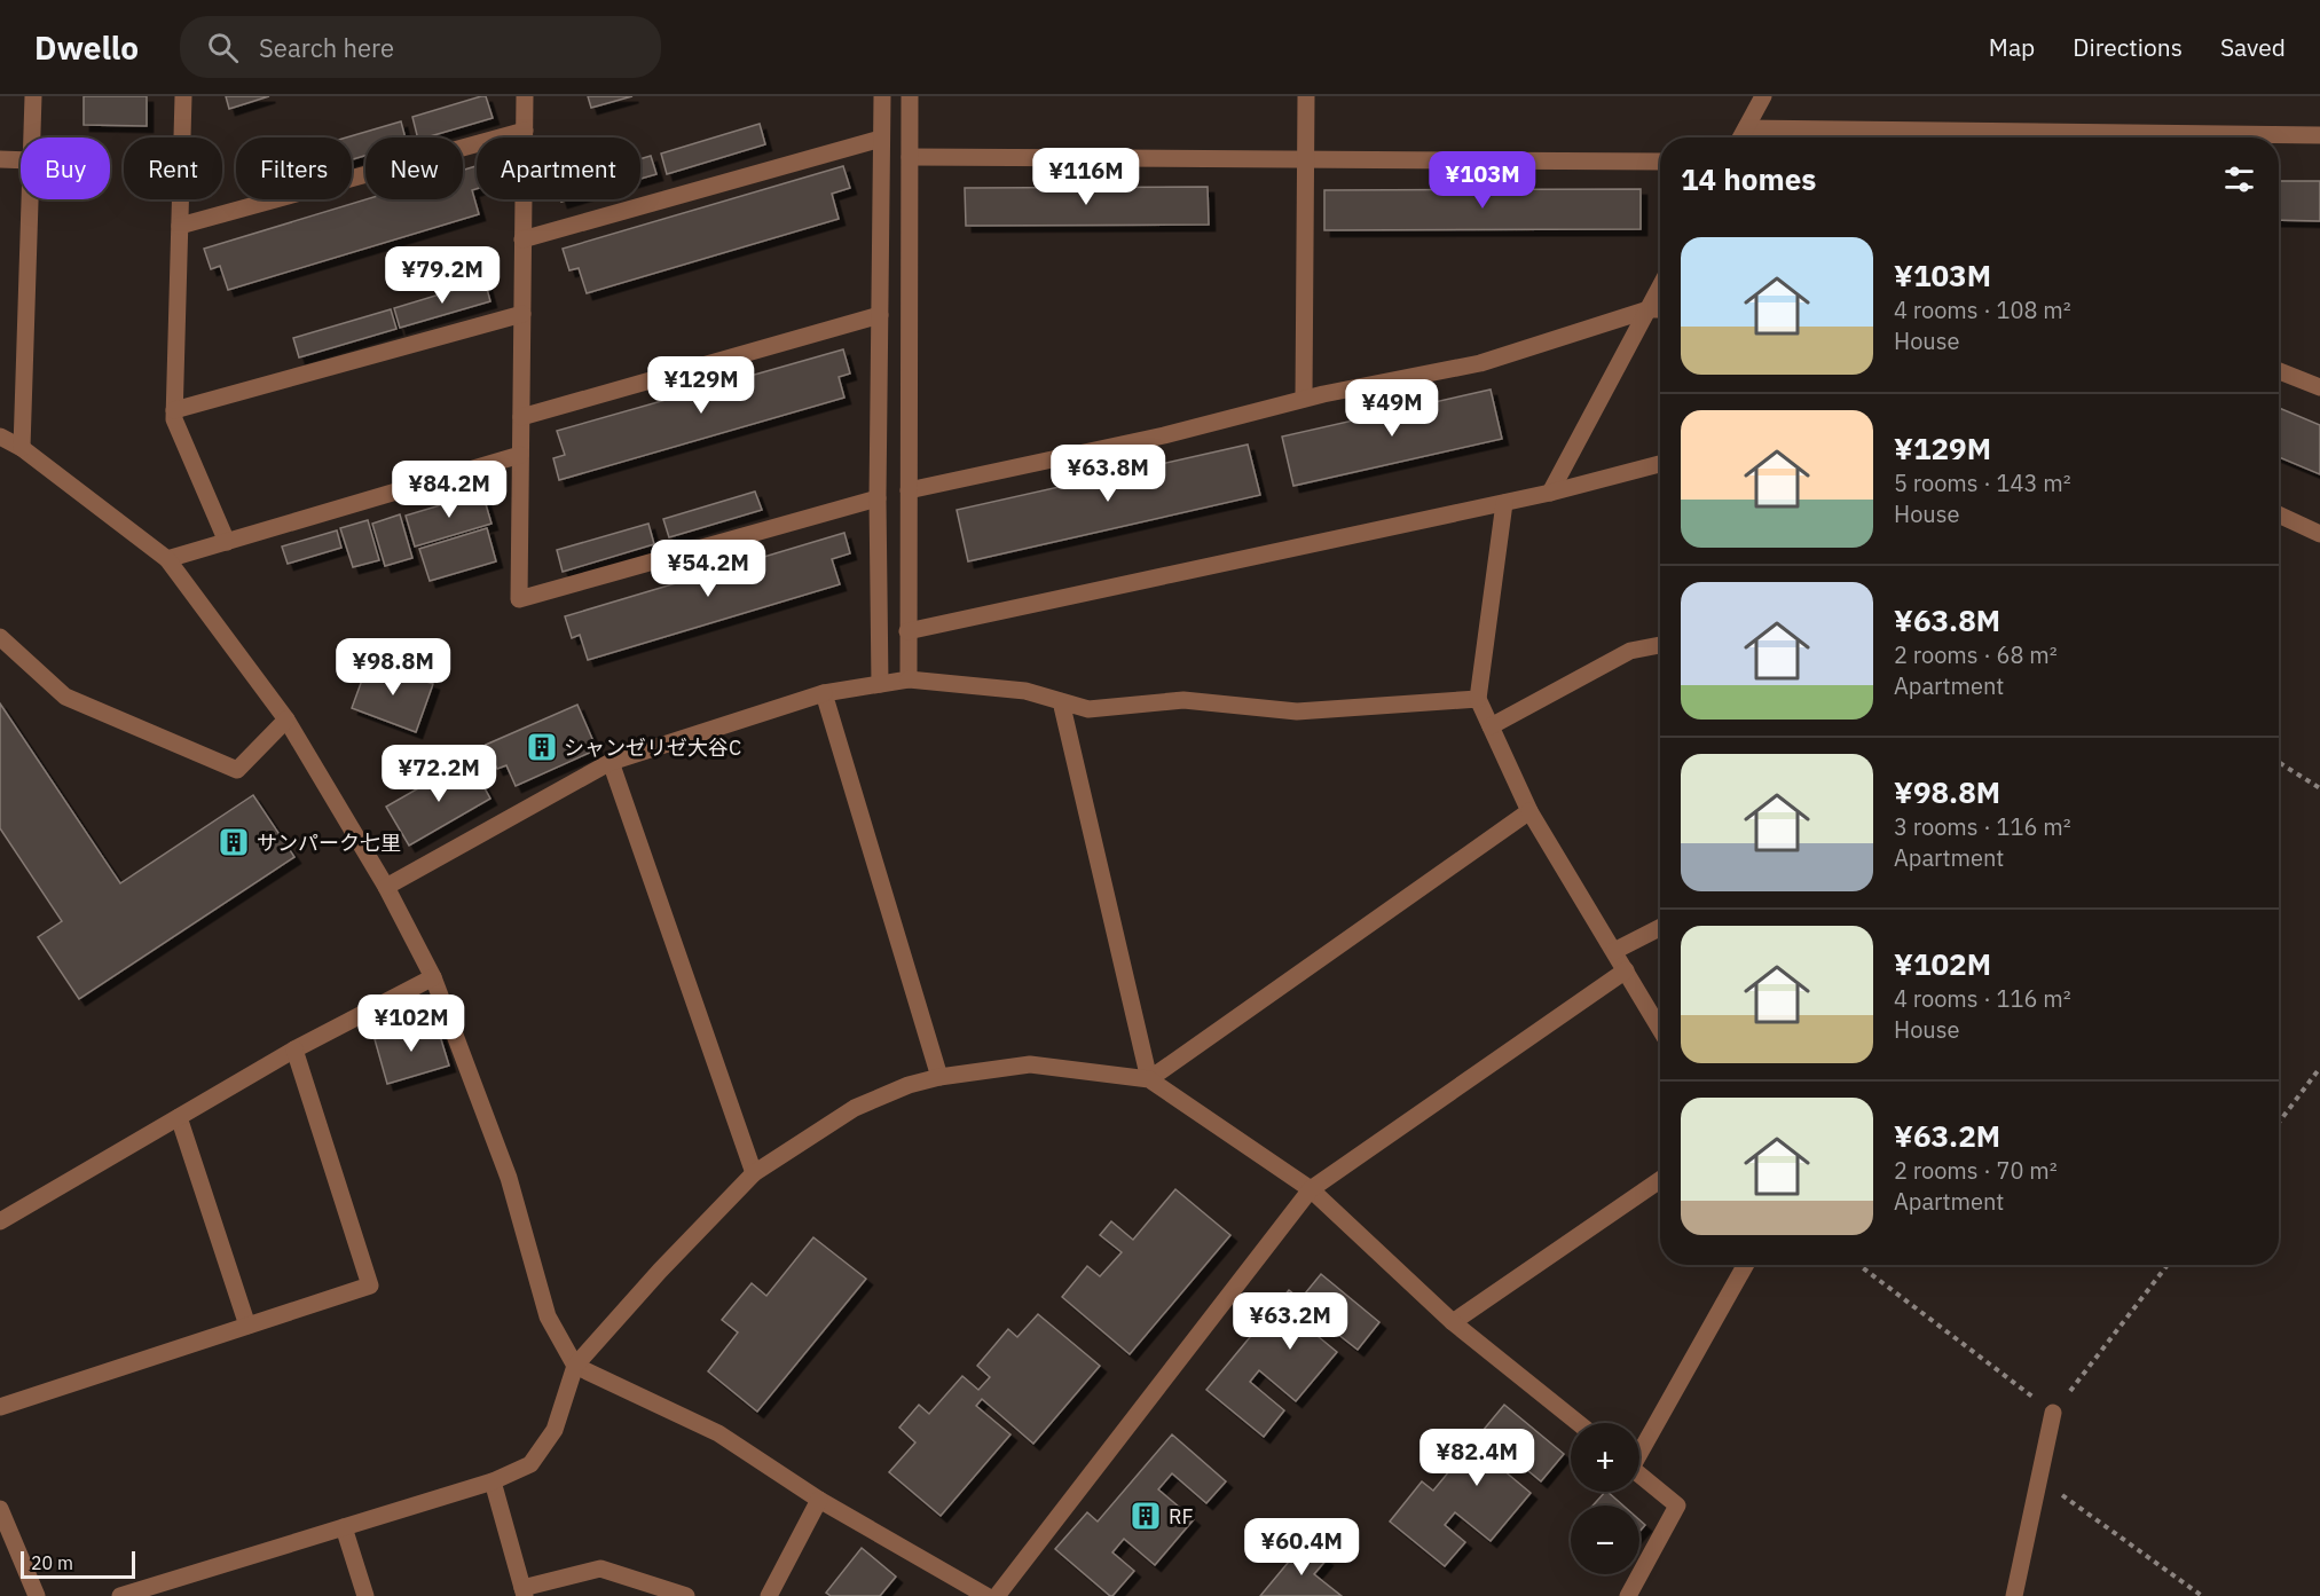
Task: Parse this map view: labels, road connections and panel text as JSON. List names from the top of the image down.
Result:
{
  "places": {
    "building": ["シャンゼリゼ大谷C", "サンパーク七里", "RF"]
  },
  "scale_bar": "20 m",
  "page": {
    "header": "Dwello",
    "search": "Search here",
    "nav": ["Map", "Directions", "Saved"],
    "chip": [
      "Buy",
      "Rent",
      "Filters",
      "New",
      "Apartment"
    ],
    "heading": "14 homes",
    "price": [
      "¥116M",
      "¥103M",
      "¥79.2M",
      "¥129M",
      "¥49M",
      "¥63.8M",
      "¥84.2M",
      "¥54.2M",
      "¥98.8M",
      "¥72.2M",
      "¥102M",
      "¥63.2M",
      "¥82.4M",
      "¥60.4M"
    ],
    "list": [
      {
        "name": "¥103M",
        "note": "4 rooms · 108 m² · House"
      },
      {
        "name": "¥129M",
        "note": "5 rooms · 143 m² · House"
      },
      {
        "name": "¥63.8M",
        "note": "2 rooms · 68 m² · Apartment"
      },
      {
        "name": "¥98.8M",
        "note": "3 rooms · 116 m² · Apartment"
      },
      {
        "name": "¥102M",
        "note": "4 rooms · 116 m² · House"
      },
      {
        "name": "¥63.2M",
        "note": "2 rooms · 70 m² · Apartment"
      }
    ],
    "map_buttons": ["+", "−"],
    "scale": "20 m"
  }
}
